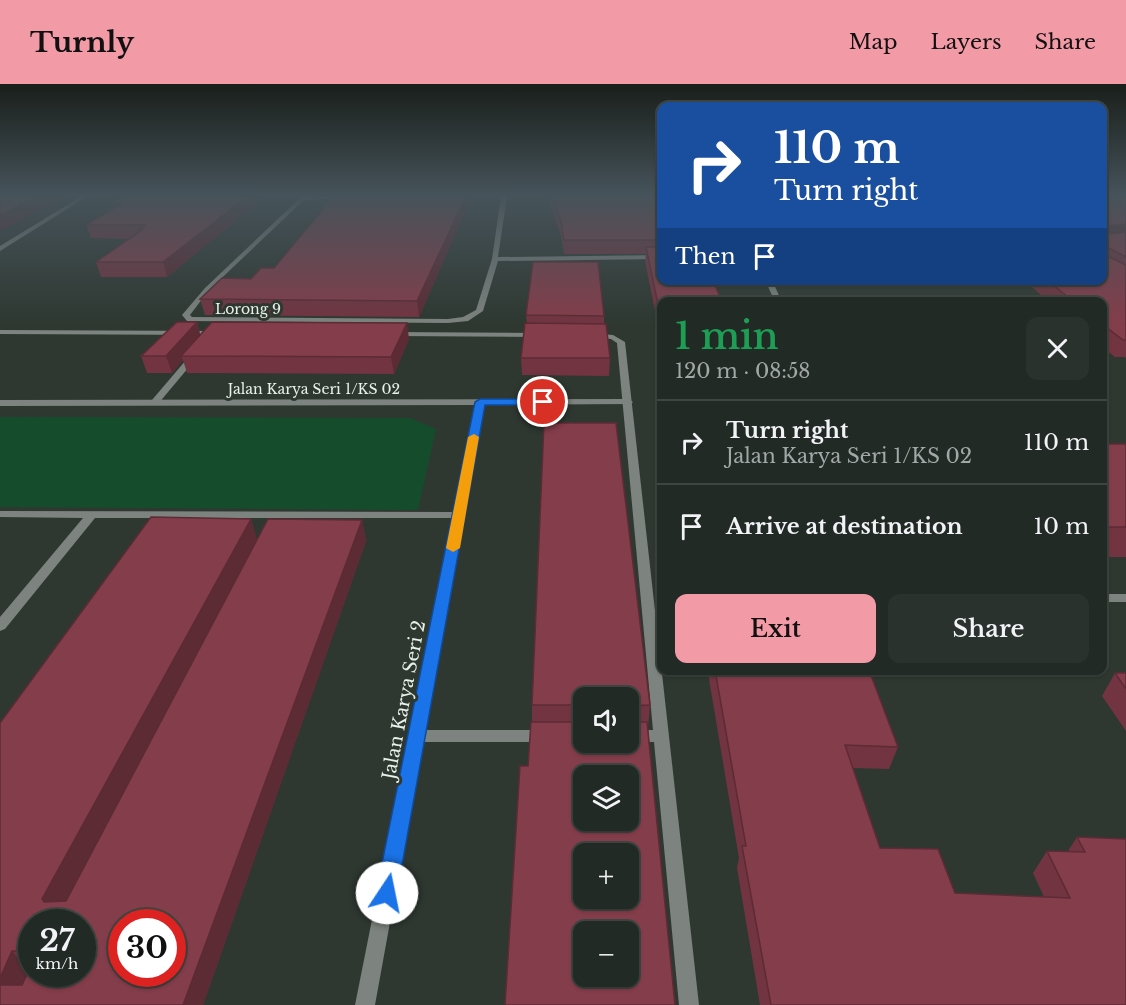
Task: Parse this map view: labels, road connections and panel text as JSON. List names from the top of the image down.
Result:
{
  "streets": {
    "street": ["Lorong 9", "Jalan Karya Seri 1/KS 02", "Jalan Karya Seri 2"]
  },
  "crossings": [
    ["Jalan Karya Seri 1/KS 02", "Jalan Karya Seri 2"]
  ],
  "page": {
    "header": "Turnly",
    "nav": ["Map", "Layers", "Share"],
    "turn": ["110 m", "Turn right"],
    "then": "Then",
    "heading": ["1 min", "120 m · 08:58"],
    "list": [
      {
        "name": "Turn right",
        "note": "Jalan Karya Seri 1/KS 02",
        "value": "110 m"
      },
      {
        "name": "Arrive at destination",
        "value": "10 m"
      }
    ],
    "buttons": ["Exit", "Share"],
    "map_buttons": ["+", "−"],
    "speed": "27 km/h",
    "limit": "30"
  }
}
